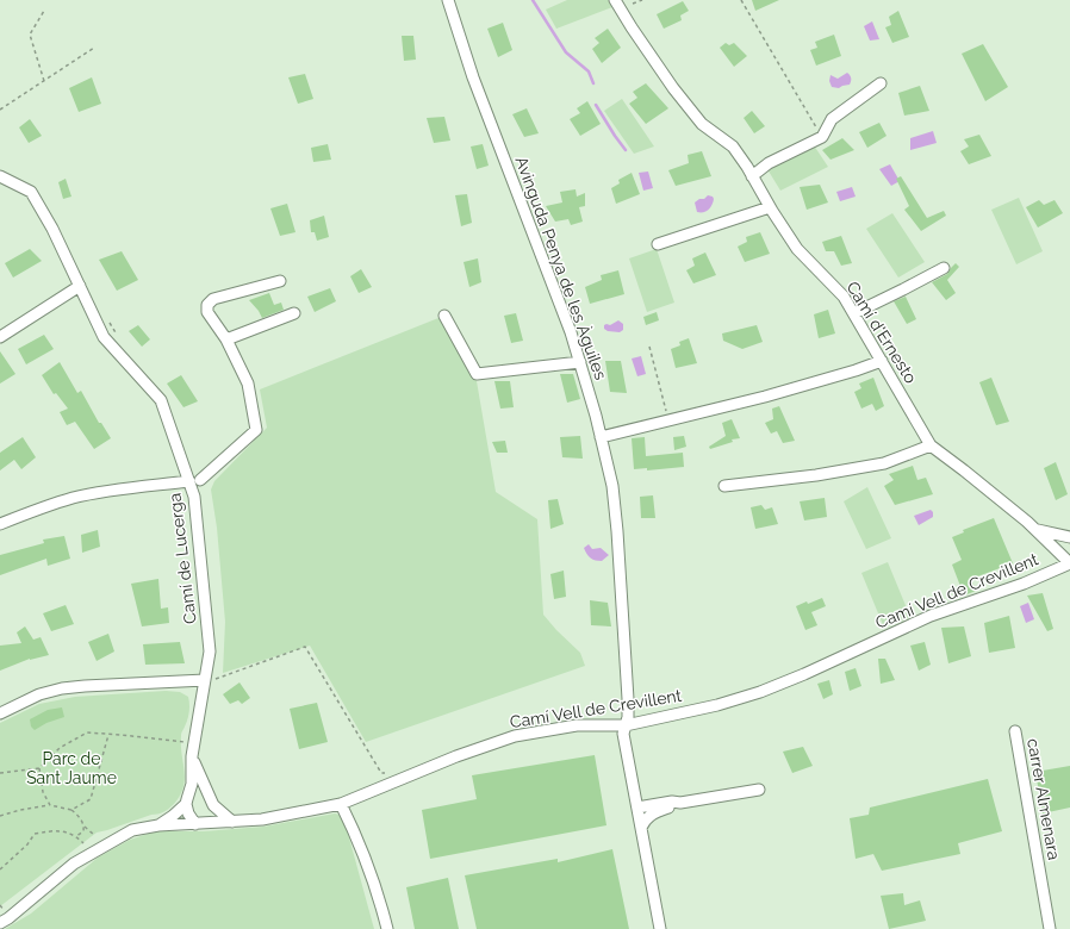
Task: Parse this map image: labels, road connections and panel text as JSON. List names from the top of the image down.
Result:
{
  "streets": {
    "street": [
      "Avinguda Penya de les Àguiles",
      "Camí d'Ernesto",
      "Camí de Lucerga",
      "Camí Vell de Crevillent",
      "carrer Almenara"
    ]
  },
  "crossings": [
    ["Avinguda Penya de les Àguiles", "Camí Vell de Crevillent"],
    ["Camí d'Ernesto", "Camí Vell de Crevillent"]
  ],
  "parks": ["Parc de Sant Jaume"]
}
